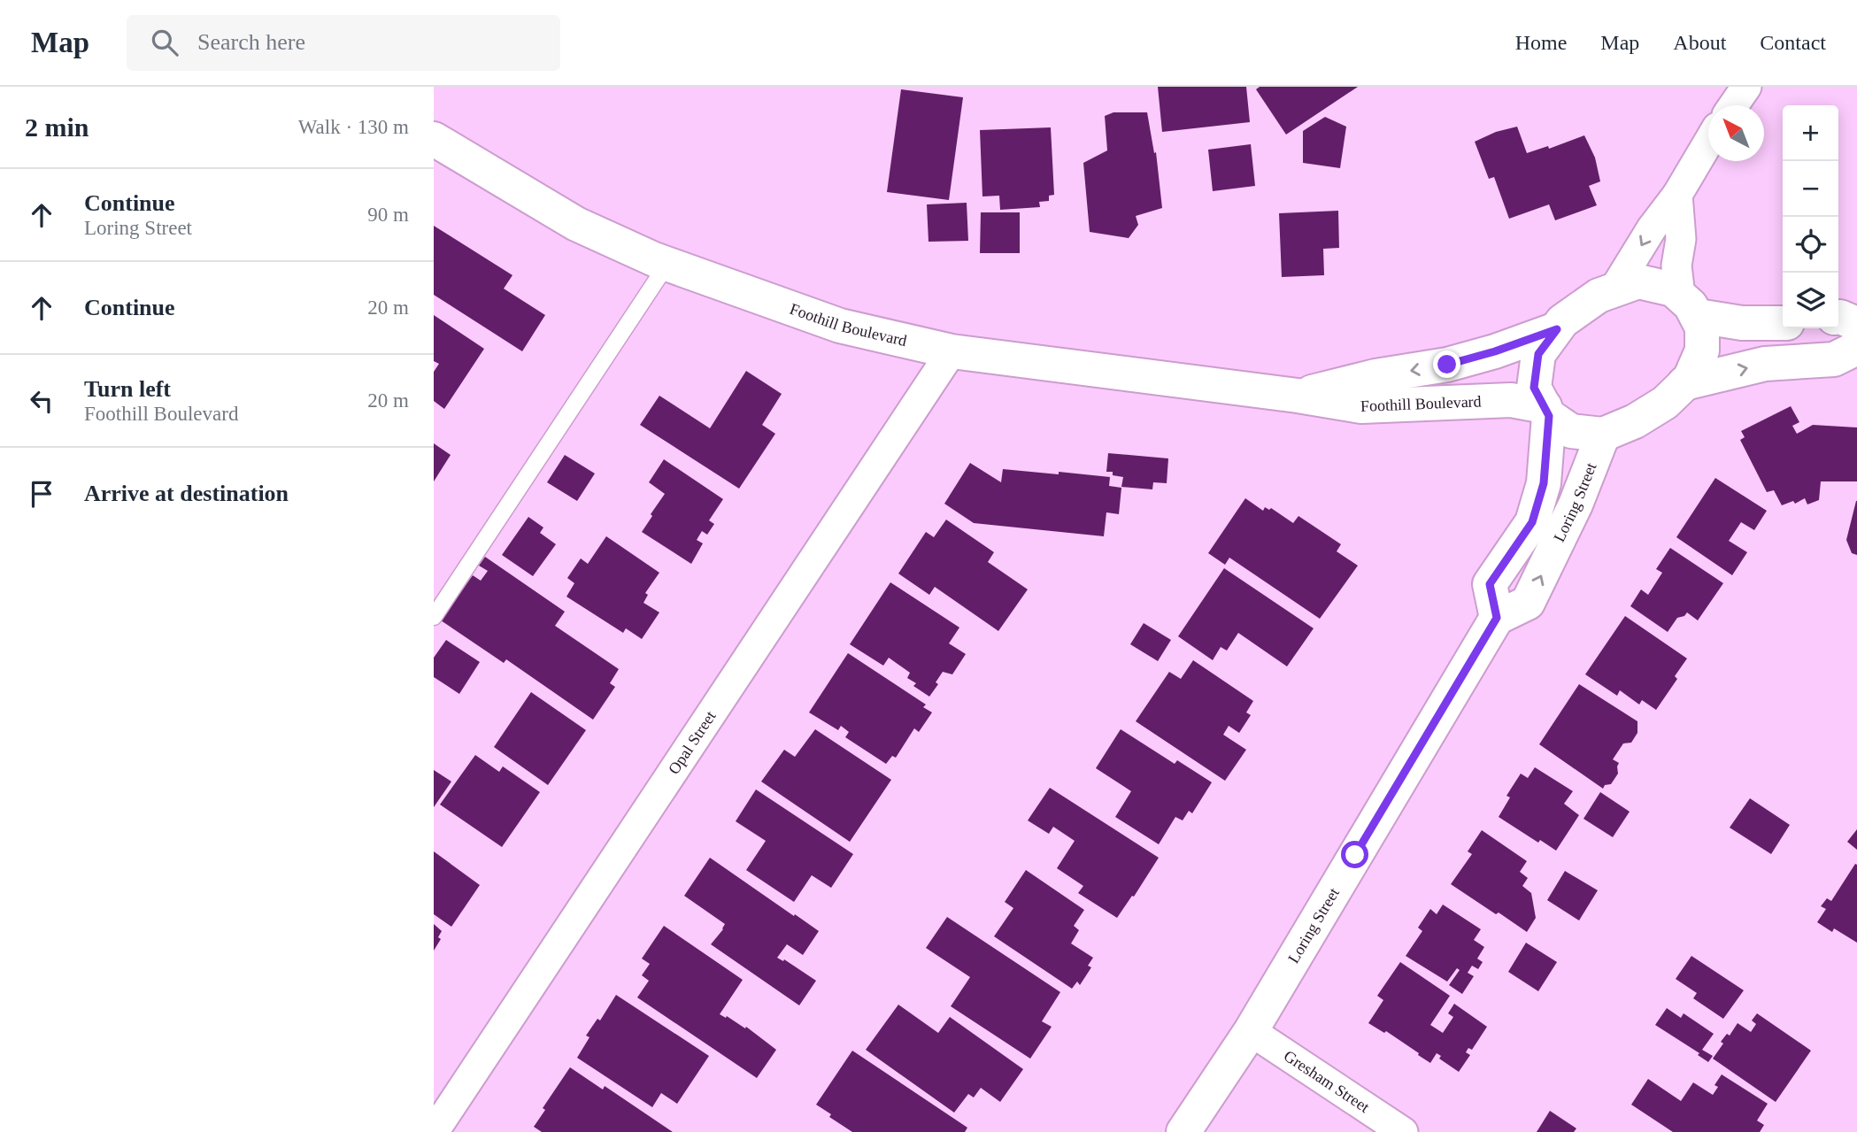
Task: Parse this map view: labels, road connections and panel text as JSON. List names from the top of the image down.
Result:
{
  "streets": {
    "main road": ["Foothill Boulevard", "Loring Street"],
    "street": ["Opal Street", "Gresham Street"]
  },
  "crossings": [
    ["Foothill Boulevard", "Loring Street"],
    ["Foothill Boulevard", "Opal Street"],
    ["Loring Street", "Gresham Street"]
  ],
  "north": "top left",
  "page": {
    "header": "Map",
    "search": "Search here",
    "nav": [
      "Home",
      "Map",
      "About",
      "Contact"
    ],
    "heading": ["2 min", "Walk · 130 m"],
    "map_buttons": ["+", "−"],
    "list": [
      ["Continue", "Loring Street", "90 m"],
      ["Continue", "20 m"],
      ["Turn left", "Foothill Boulevard", "20 m"],
      "Arrive at destination"
    ]
  }
}
